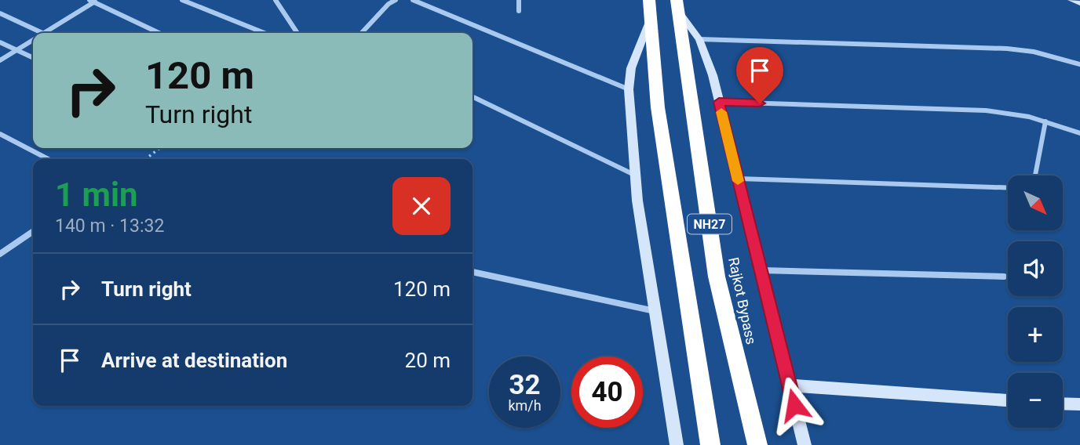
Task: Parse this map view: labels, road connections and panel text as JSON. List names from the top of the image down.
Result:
{
  "streets": {
    "highway": ["NH27", "Rajkot Bypass"]
  },
  "north": "bottom right",
  "page": {
    "turn": ["120 m", "Turn right"],
    "heading": ["1 min", "140 m · 13:32"],
    "map_buttons": ["+", "−"],
    "list": [
      {
        "name": "Turn right",
        "value": "120 m"
      },
      {
        "name": "Arrive at destination",
        "value": "20 m"
      }
    ],
    "speed": "32 km/h",
    "limit": "40"
  }
}
